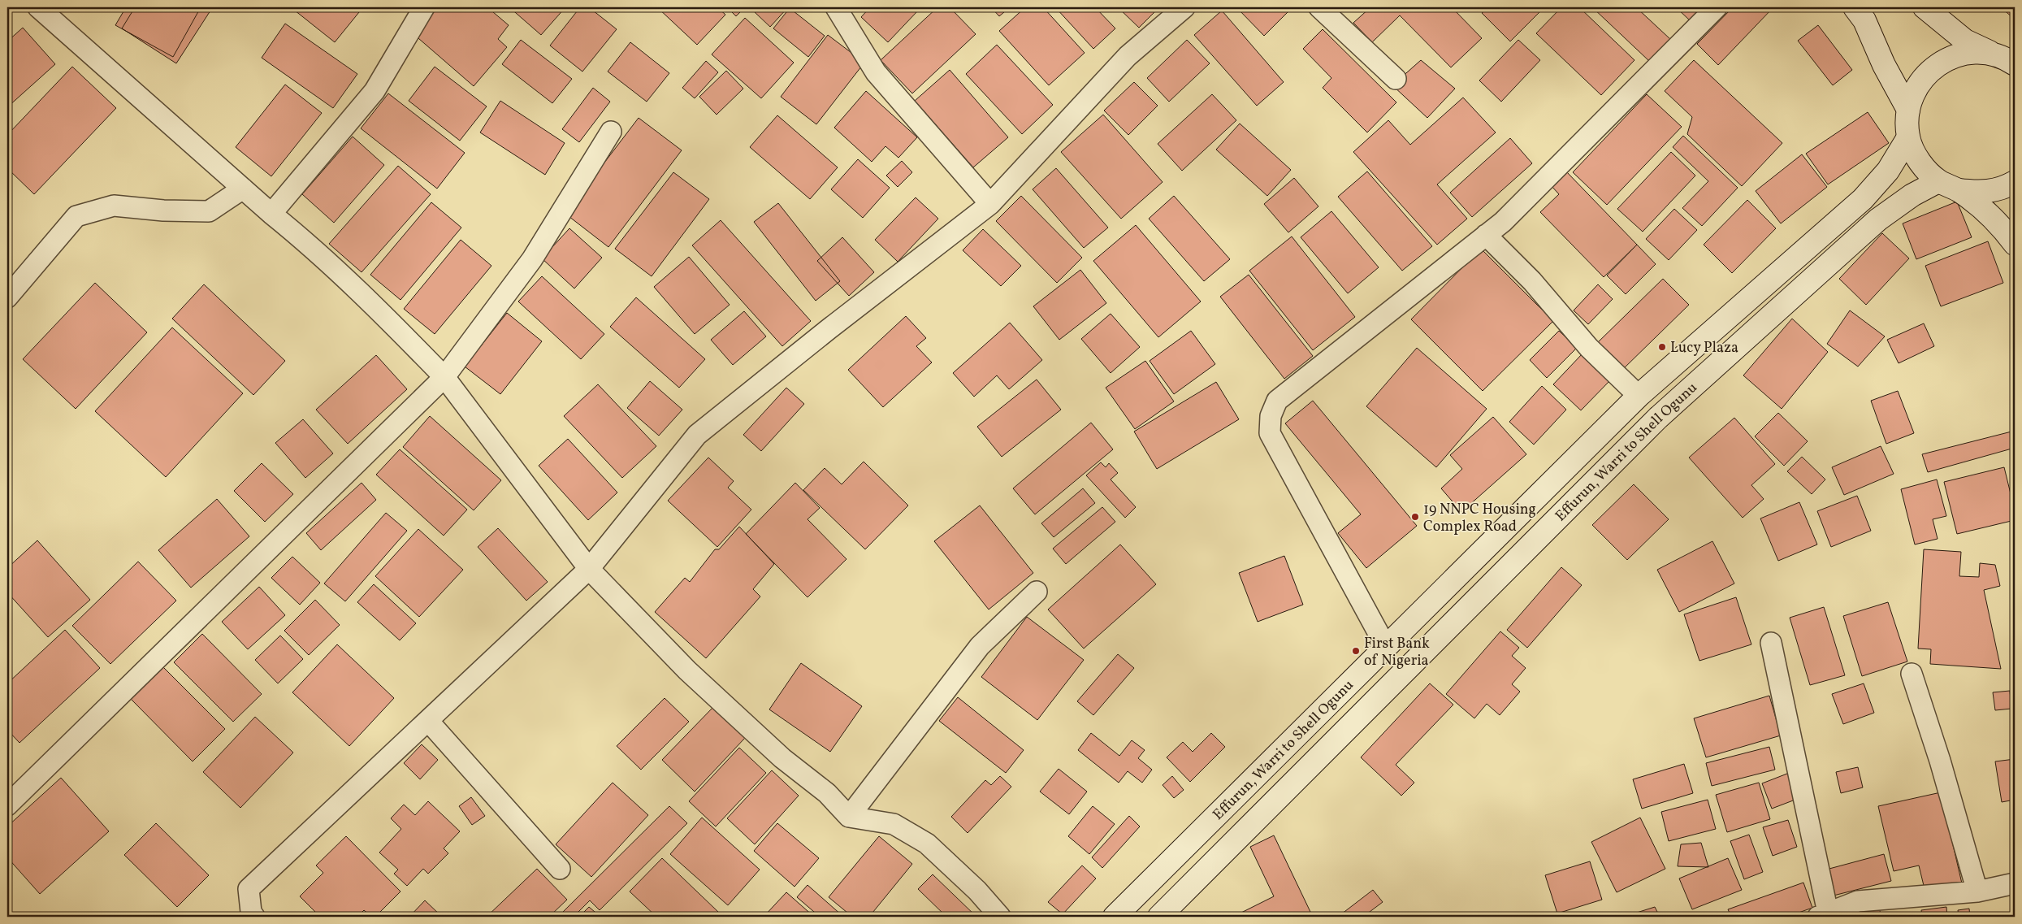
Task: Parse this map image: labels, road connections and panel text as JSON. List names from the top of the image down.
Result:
{
  "streets": {
    "street": ["Effurun, Warri to Shell Ogunu"]
  },
  "places": ["Lucy Plaza", "19 NNPC Housing Complex Road", "First Bank of Nigeria"]
}
